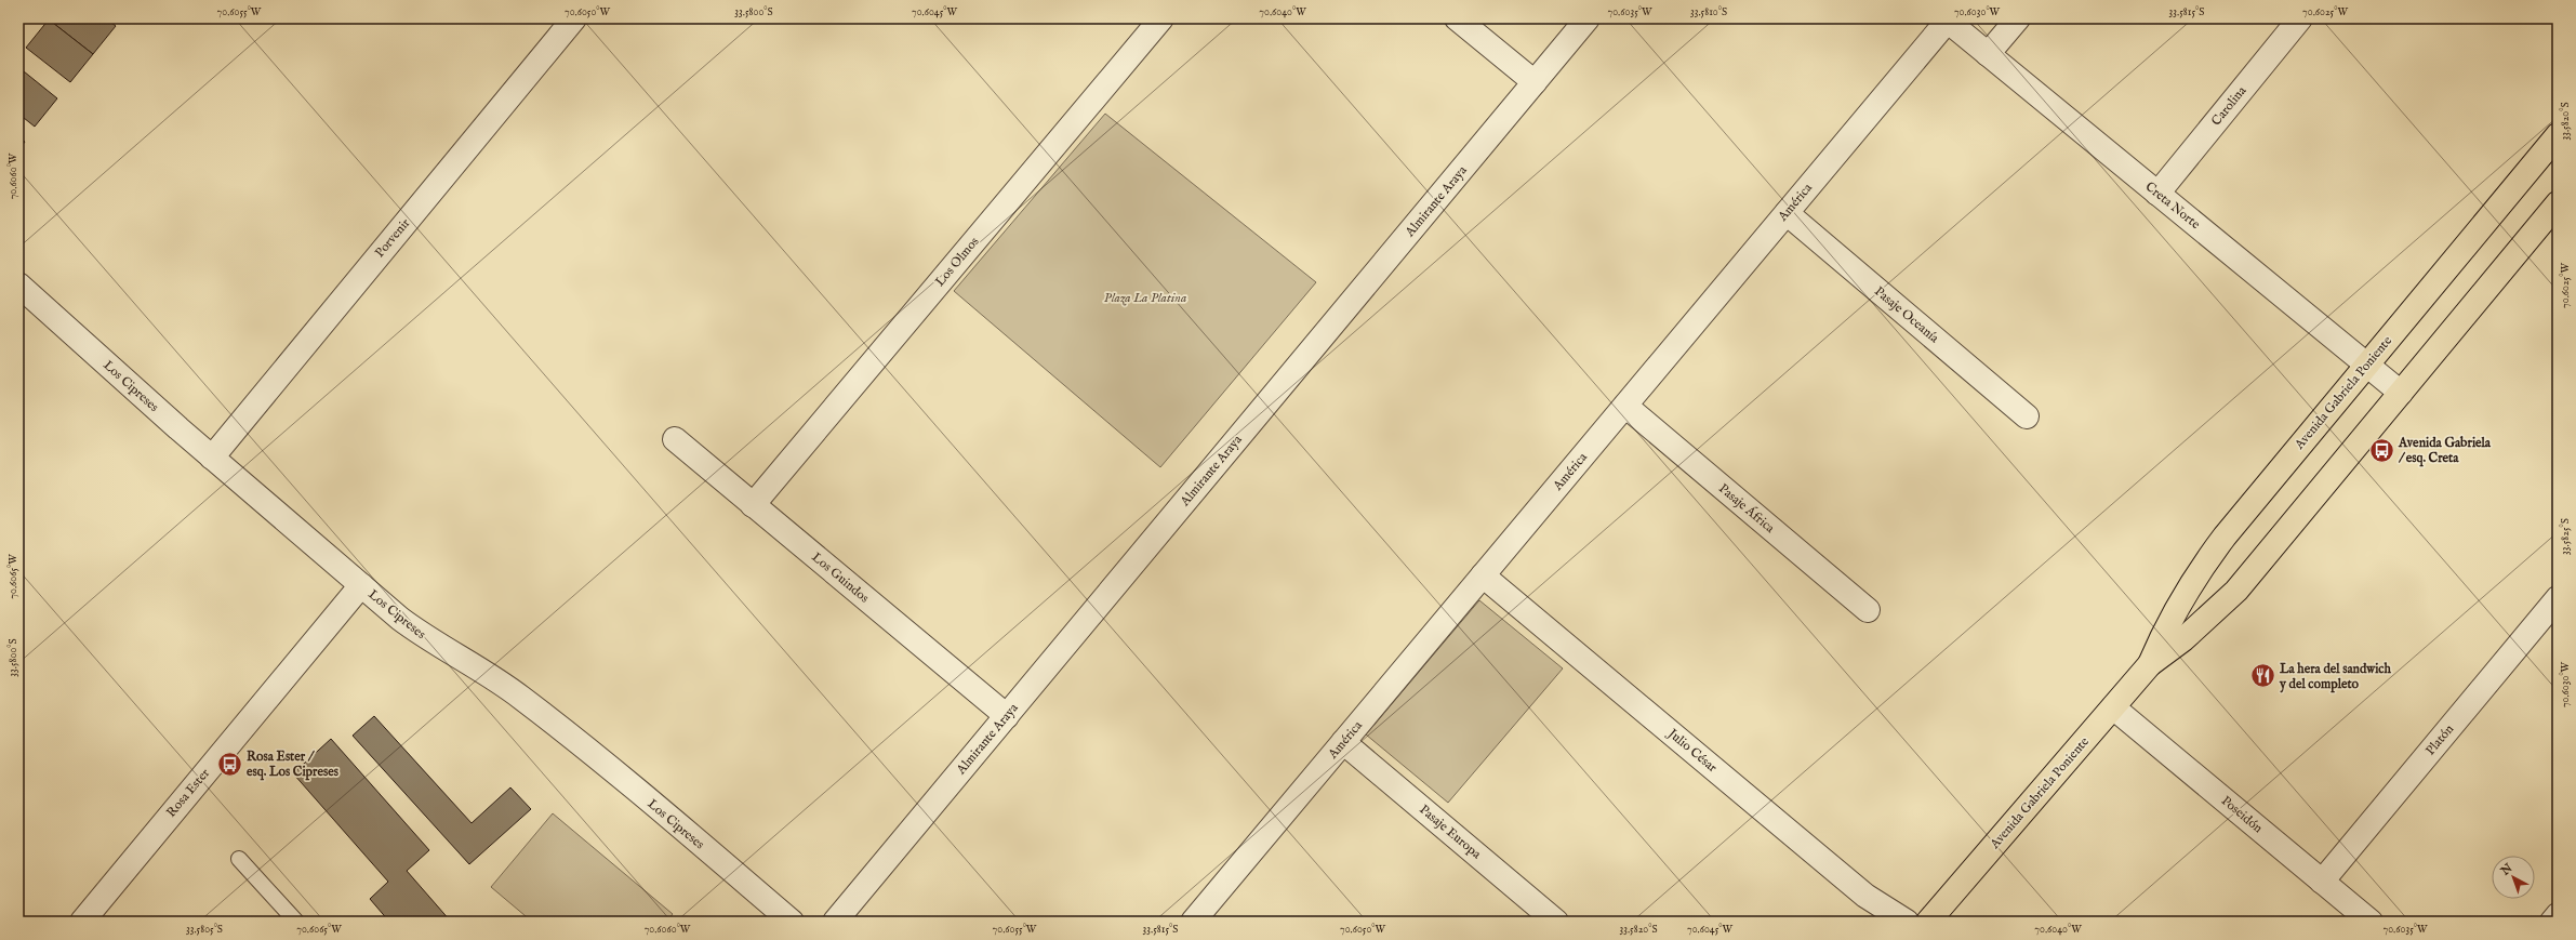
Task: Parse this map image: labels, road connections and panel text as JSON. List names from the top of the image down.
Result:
{
  "streets": {
    "main road": ["Avenida Gabriela Poniente"],
    "street": [
      "Carolina",
      "Almirante Araya",
      "América",
      "Creta Norte",
      "Porvenir",
      "Los Olmos",
      "Pasaje Oceanía",
      "Los Cipreses",
      "Pasaje África",
      "Los Guindos",
      "Platón",
      "Julio César",
      "Rosa Ester",
      "Poseidón",
      "Pasaje Europa"
    ]
  },
  "crossings": [
    ["Carolina", "Creta Norte"],
    ["Almirante Araya", "Los Guindos"],
    ["América", "Creta Norte"],
    ["América", "Pasaje Oceanía"],
    ["América", "Pasaje África"],
    ["América", "Julio César"],
    ["América", "Pasaje Europa"],
    ["Creta Norte", "Avenida Gabriela Poniente"],
    ["Porvenir", "Los Cipreses"],
    ["Los Olmos", "Los Guindos"],
    ["Los Cipreses", "Rosa Ester"],
    ["Avenida Gabriela Poniente", "Poseidón"],
    ["Platón", "Poseidón"]
  ],
  "parks": ["Plaza La Platina"],
  "places": {
    "bus stop": ["Avenida Gabriela / esq. Creta", "Rosa Ester / esq. Los Cipreses"],
    "restaurant": ["La hera del sandwich y del completo"]
  },
  "north": "top left",
  "coordinates": [
    "70.6055°W",
    "70.6050°W",
    "33.5800°S",
    "70.6045°W",
    "70.6040°W",
    "70.6035°W",
    "33.5810°S",
    "70.6030°W",
    "33.5815°S",
    "70.6025°W",
    "33.5820°S",
    "70.6060°W",
    "33.5825°S",
    "70.6065°W",
    "33.5805°S"
  ]
}
